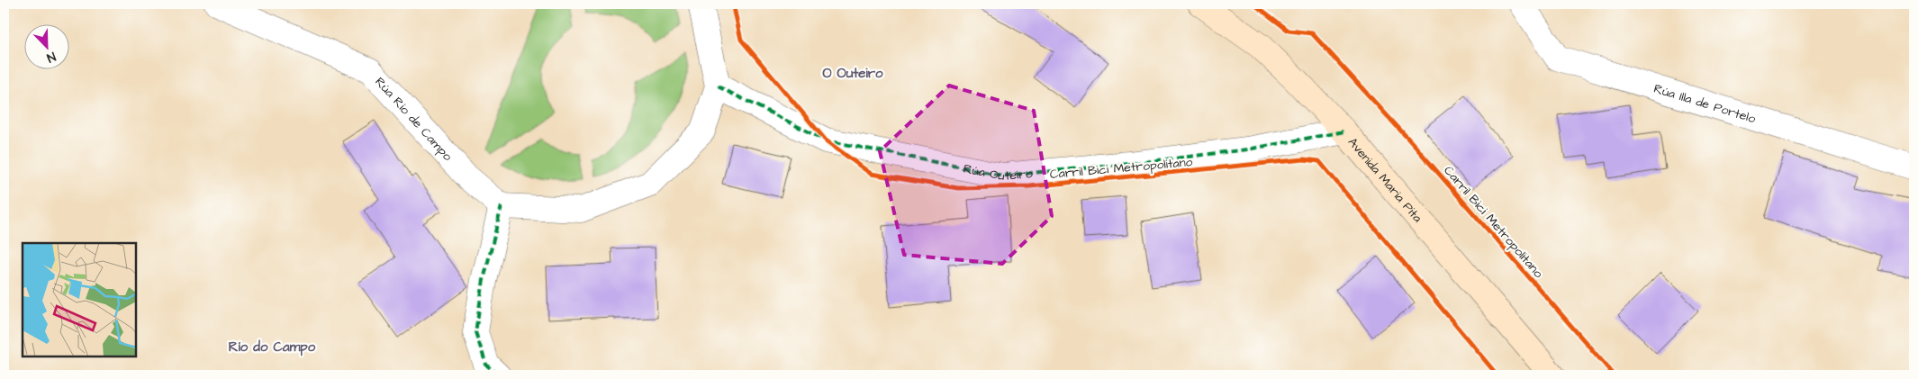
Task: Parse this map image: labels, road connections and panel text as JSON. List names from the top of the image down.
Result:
{
  "streets": {
    "main road": ["Avenida María Pita"],
    "street": ["Rúa Illa de Portelo", "Rúa Río de Campo", "Rúa Outeiro"],
    "cycle path": ["Carril Bici Metropolitano"]
  },
  "crossings": [
    ["Rúa Outeiro", "Avenida María Pita"]
  ],
  "districts": ["O Outeiro", "Río do Campo"],
  "north": "bottom right"
}
